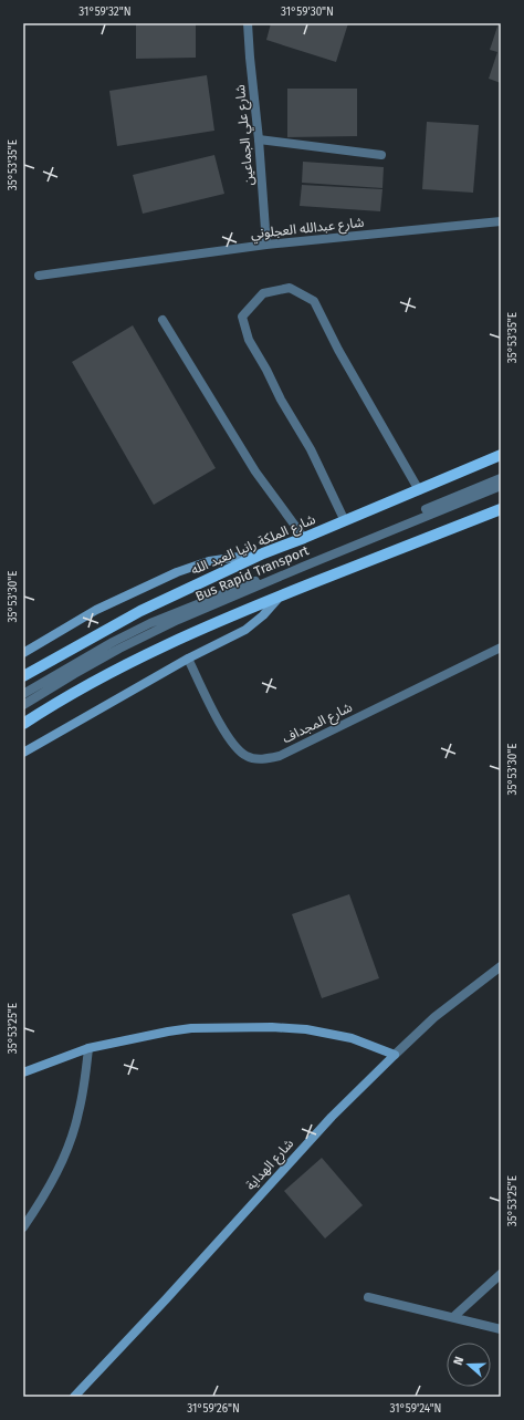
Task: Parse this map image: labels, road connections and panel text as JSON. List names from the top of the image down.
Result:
{
  "streets": {
    "main road": ["شارع الملكة رانيا العبد الله"],
    "street": [
      "شارع علي الجماعين",
      "شارع عبدالله العجلوني",
      "Bus Rapid Transport",
      "شارع المجداف",
      "شارع الهداية"
    ]
  },
  "crossings": [
    ["شارع علي الجماعين", "شارع عبدالله العجلوني"]
  ],
  "north": "left",
  "coordinates": [
    "31°59'32\"N",
    "31°59'30\"N",
    "35°53'35\"E",
    "35°53'30\"E",
    "35°53'25\"E",
    "31°59'26\"N",
    "31°59'24\"N"
  ]
}
